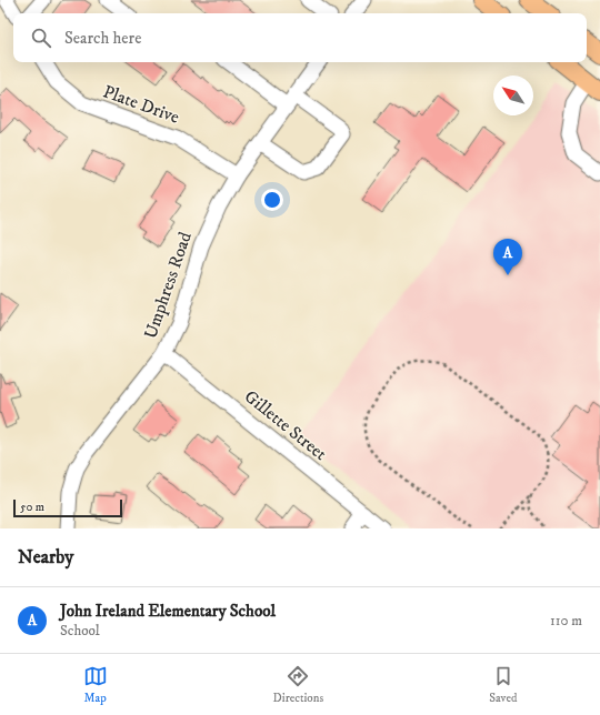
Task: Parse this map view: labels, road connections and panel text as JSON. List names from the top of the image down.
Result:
{
  "streets": {
    "street": ["Plate Drive", "Umphress Road", "Gillette Street"]
  },
  "crossings": [
    ["Plate Drive", "Umphress Road"],
    ["Umphress Road", "Gillette Street"]
  ],
  "scale_bar": "50 m",
  "north": "top left",
  "page": {
    "search": "Search here",
    "pins": "A",
    "scale": "50 m",
    "heading": "Nearby",
    "list": [
      {
        "mark": "A",
        "name": "John Ireland Elementary School",
        "note": "School",
        "value": "110 m"
      }
    ],
    "nav": ["Map", "Directions", "Saved"]
  }
}
